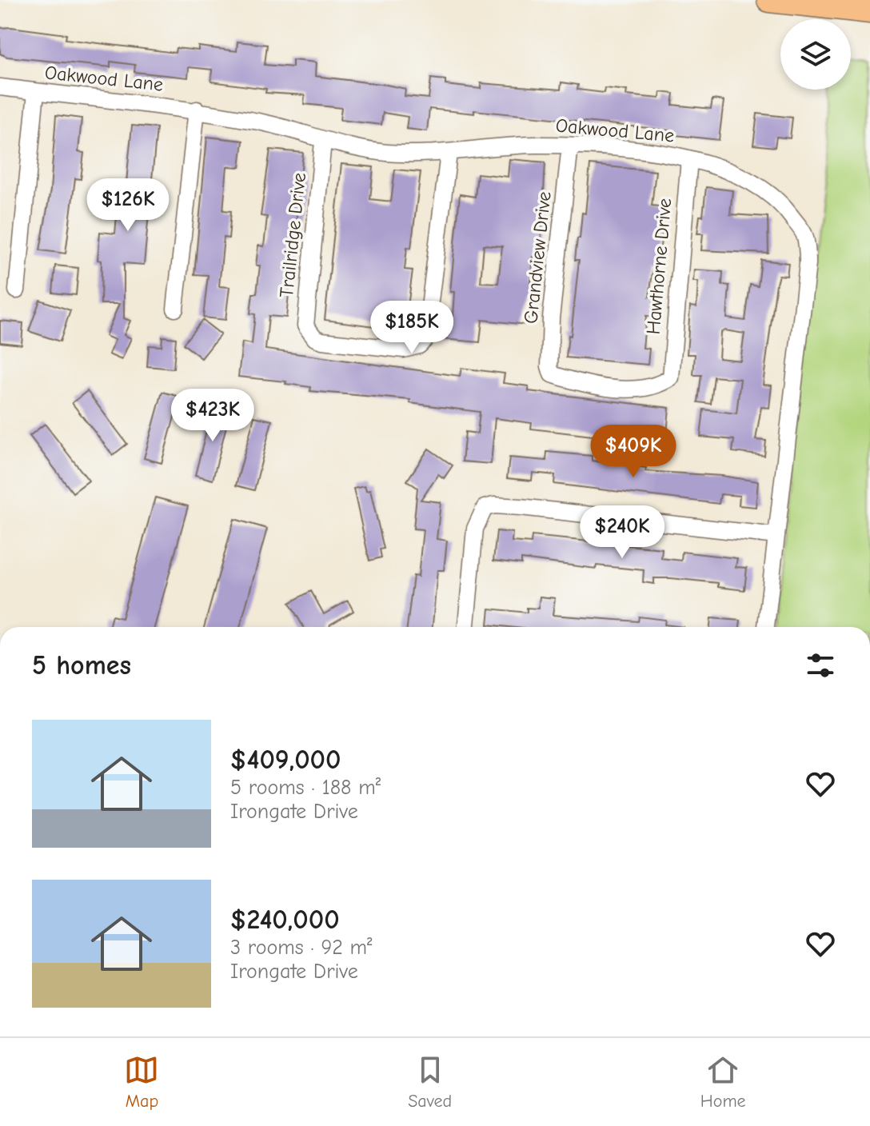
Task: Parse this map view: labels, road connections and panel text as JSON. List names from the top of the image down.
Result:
{
  "streets": {
    "street": [
      "Oakwood Lane",
      "Trailridge Drive",
      "Grandview Drive",
      "Hawthorne Drive"
    ]
  },
  "crossings": [
    ["Oakwood Lane", "Trailridge Drive"],
    ["Oakwood Lane", "Grandview Drive"],
    ["Oakwood Lane", "Hawthorne Drive"],
    ["Grandview Drive", "Hawthorne Drive"]
  ],
  "page": {
    "price": [
      "$126K",
      "$185K",
      "$423K",
      "$409K",
      "$240K"
    ],
    "heading": "5 homes",
    "list": [
      {
        "name": "$409,000",
        "note": "5 rooms · 188 m² · Irongate Drive"
      },
      {
        "name": "$240,000",
        "note": "3 rooms · 92 m² · Irongate Drive"
      }
    ],
    "tabs": ["Map", "Saved", "Home"]
  }
}
